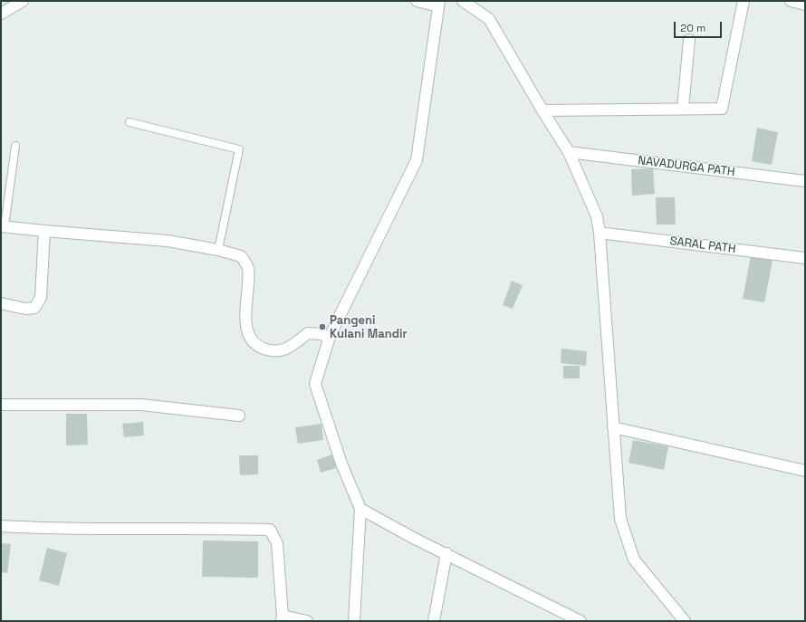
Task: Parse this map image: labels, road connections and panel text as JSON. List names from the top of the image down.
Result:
{
  "streets": {
    "street": ["NAVADURGA PATH", "SARAL PATH"]
  },
  "places": ["Pangeni Kulani Mandir"],
  "scale_bar": "20 m"
}
